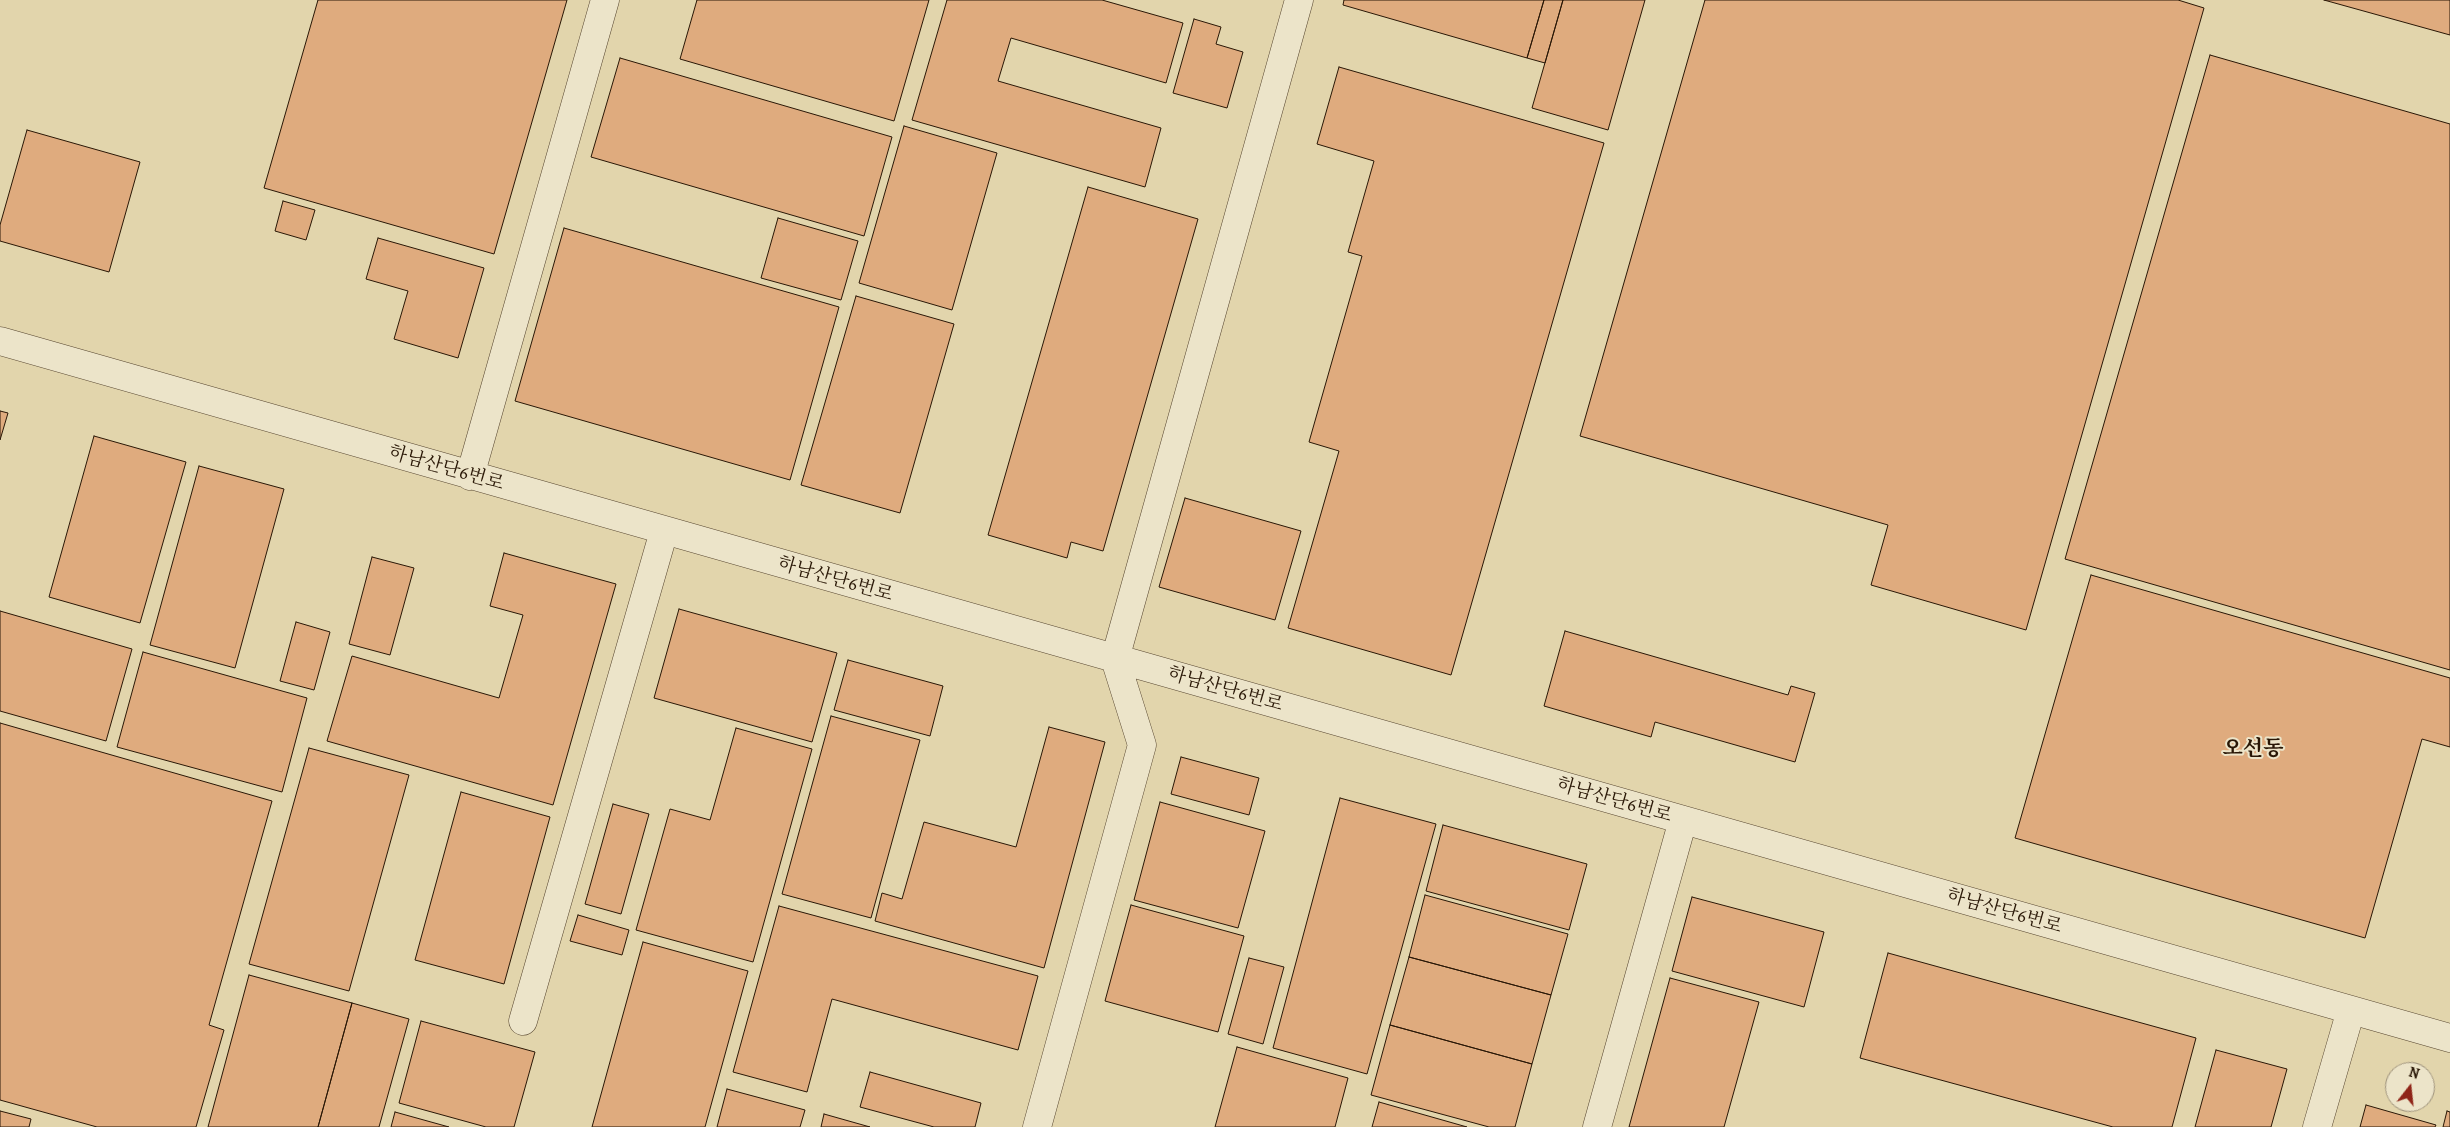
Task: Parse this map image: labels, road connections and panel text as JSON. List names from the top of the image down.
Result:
{
  "streets": {
    "street": ["하남산단6번로"]
  },
  "districts": ["오선동"],
  "north": "top"
}
